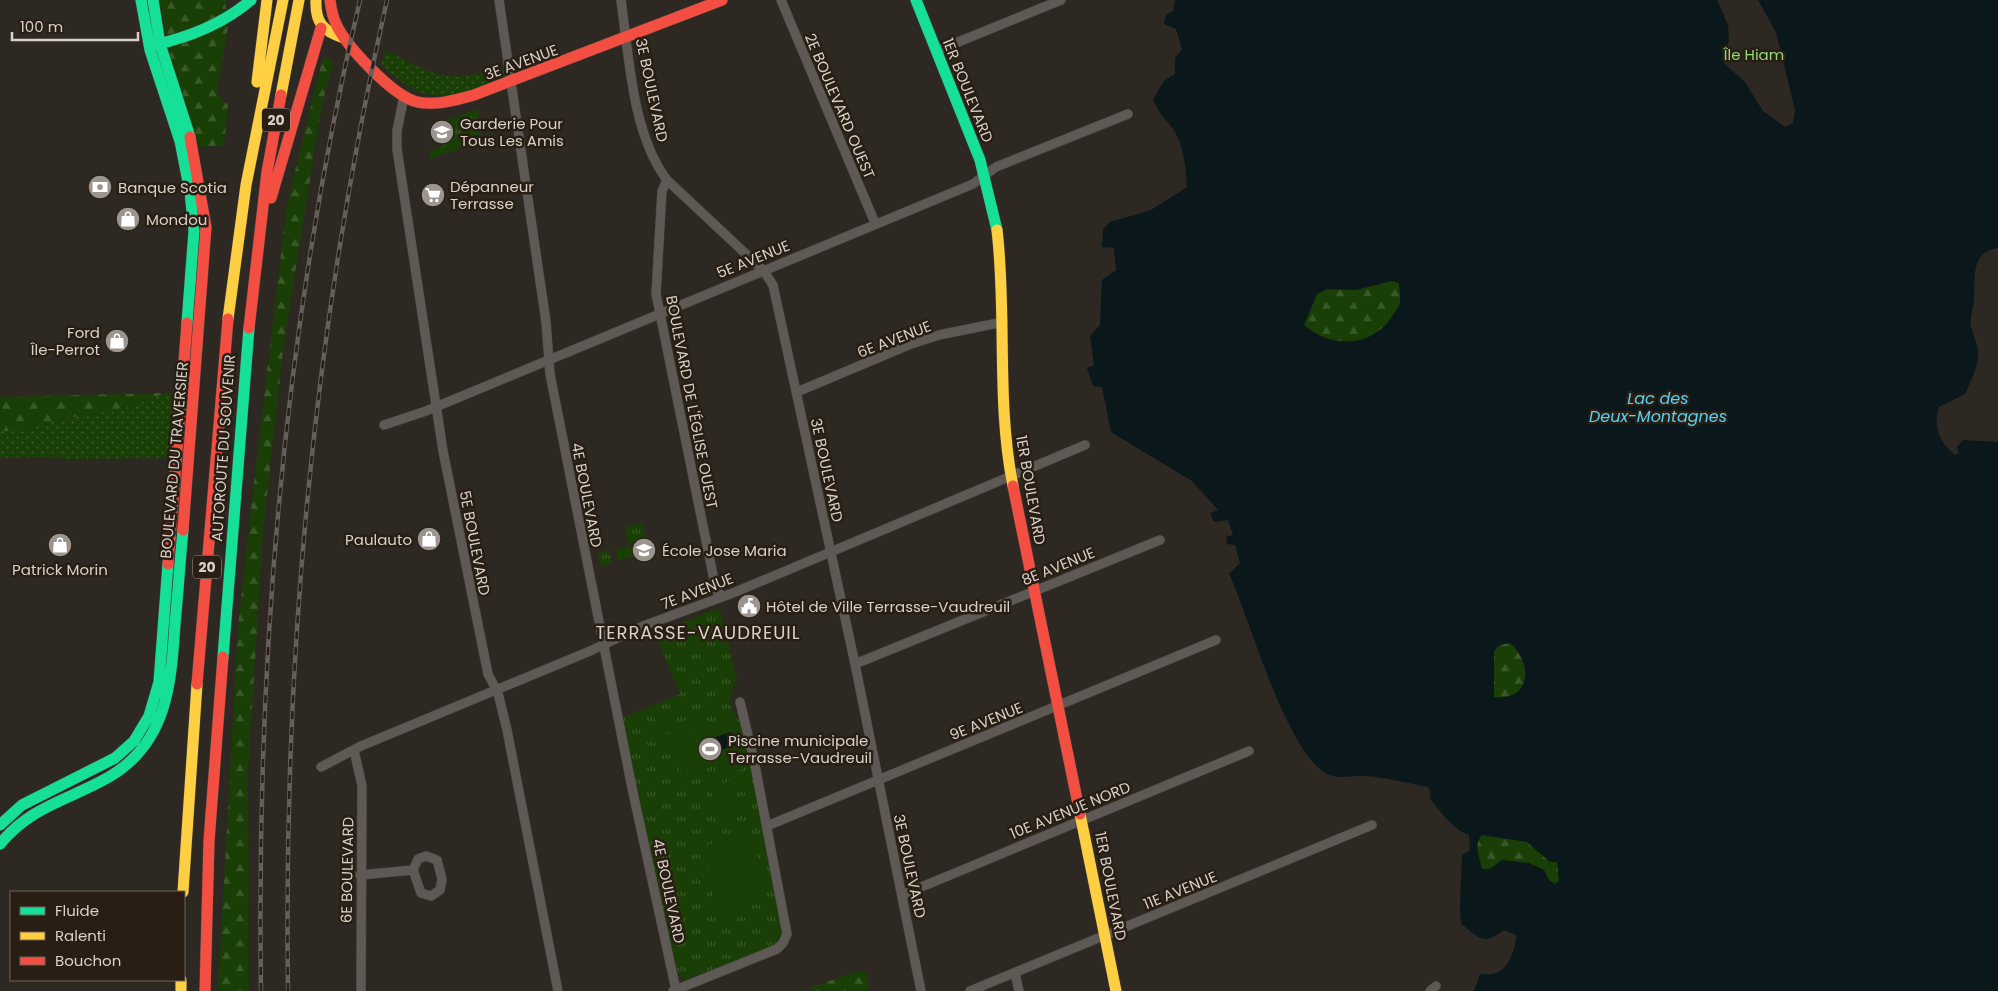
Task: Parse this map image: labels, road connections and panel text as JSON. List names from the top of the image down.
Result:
{
  "streets": {
    "main road": [
      "3E AVENUE",
      "1ER BOULEVARD",
      "20",
      "AUTOROUTE DU SOUVENIR",
      "BOULEVARD DU TRAVERSIER"
    ],
    "street": [
      "3E BOULEVARD",
      "2E BOULEVARD OUEST",
      "5E AVENUE",
      "6E AVENUE",
      "BOULEVARD DE L'ÉGLISE OUEST",
      "4E BOULEVARD",
      "5E BOULEVARD",
      "8E AVENUE",
      "7E AVENUE",
      "9E AVENUE",
      "10E AVENUE NORD",
      "6E BOULEVARD",
      "11E AVENUE"
    ]
  },
  "crossings": [
    ["3E AVENUE", "3E BOULEVARD"],
    ["3E AVENUE", "4E BOULEVARD"],
    ["3E AVENUE", "5E BOULEVARD"],
    ["3E BOULEVARD", "5E AVENUE"],
    ["3E BOULEVARD", "6E AVENUE"],
    ["3E BOULEVARD", "BOULEVARD DE L'ÉGLISE OUEST"],
    ["3E BOULEVARD", "8E AVENUE"],
    ["3E BOULEVARD", "7E AVENUE"],
    ["3E BOULEVARD", "9E AVENUE"],
    ["3E BOULEVARD", "10E AVENUE NORD"],
    ["1ER BOULEVARD", "5E AVENUE"],
    ["1ER BOULEVARD", "6E AVENUE"],
    ["1ER BOULEVARD", "8E AVENUE"],
    ["1ER BOULEVARD", "7E AVENUE"],
    ["1ER BOULEVARD", "9E AVENUE"],
    ["1ER BOULEVARD", "10E AVENUE NORD"],
    ["1ER BOULEVARD", "11E AVENUE"],
    ["2E BOULEVARD OUEST", "5E AVENUE"],
    ["5E AVENUE", "BOULEVARD DE L'ÉGLISE OUEST"],
    ["5E AVENUE", "4E BOULEVARD"],
    ["5E AVENUE", "5E BOULEVARD"],
    ["BOULEVARD DE L'ÉGLISE OUEST", "7E AVENUE"],
    ["4E BOULEVARD", "7E AVENUE"],
    ["5E BOULEVARD", "7E AVENUE"],
    ["7E AVENUE", "6E BOULEVARD"]
  ],
  "districts": ["TERRASSE-VAUDREUIL"],
  "water": ["Lac des Deux-Montagnes"],
  "parks": ["Île Hiam"],
  "places": {
    "school or university": ["Garderie Pour Tous Les Amis", "École Jose Maria"],
    "bank": ["Banque Scotia"],
    "supermarket": ["Dépanneur Terrasse"],
    "shop": [
      "Mondou",
      "Ford Île-Perrot",
      "Paulauto",
      "Patrick Morin"
    ],
    "public building": ["Hôtel de Ville Terrasse-Vaudreuil"],
    "sports": ["Piscine municipale Terrasse-Vaudreuil"]
  },
  "legend": ["Fluide", "Ralenti", "Bouchon"],
  "scale_bar": "100 m"
}
